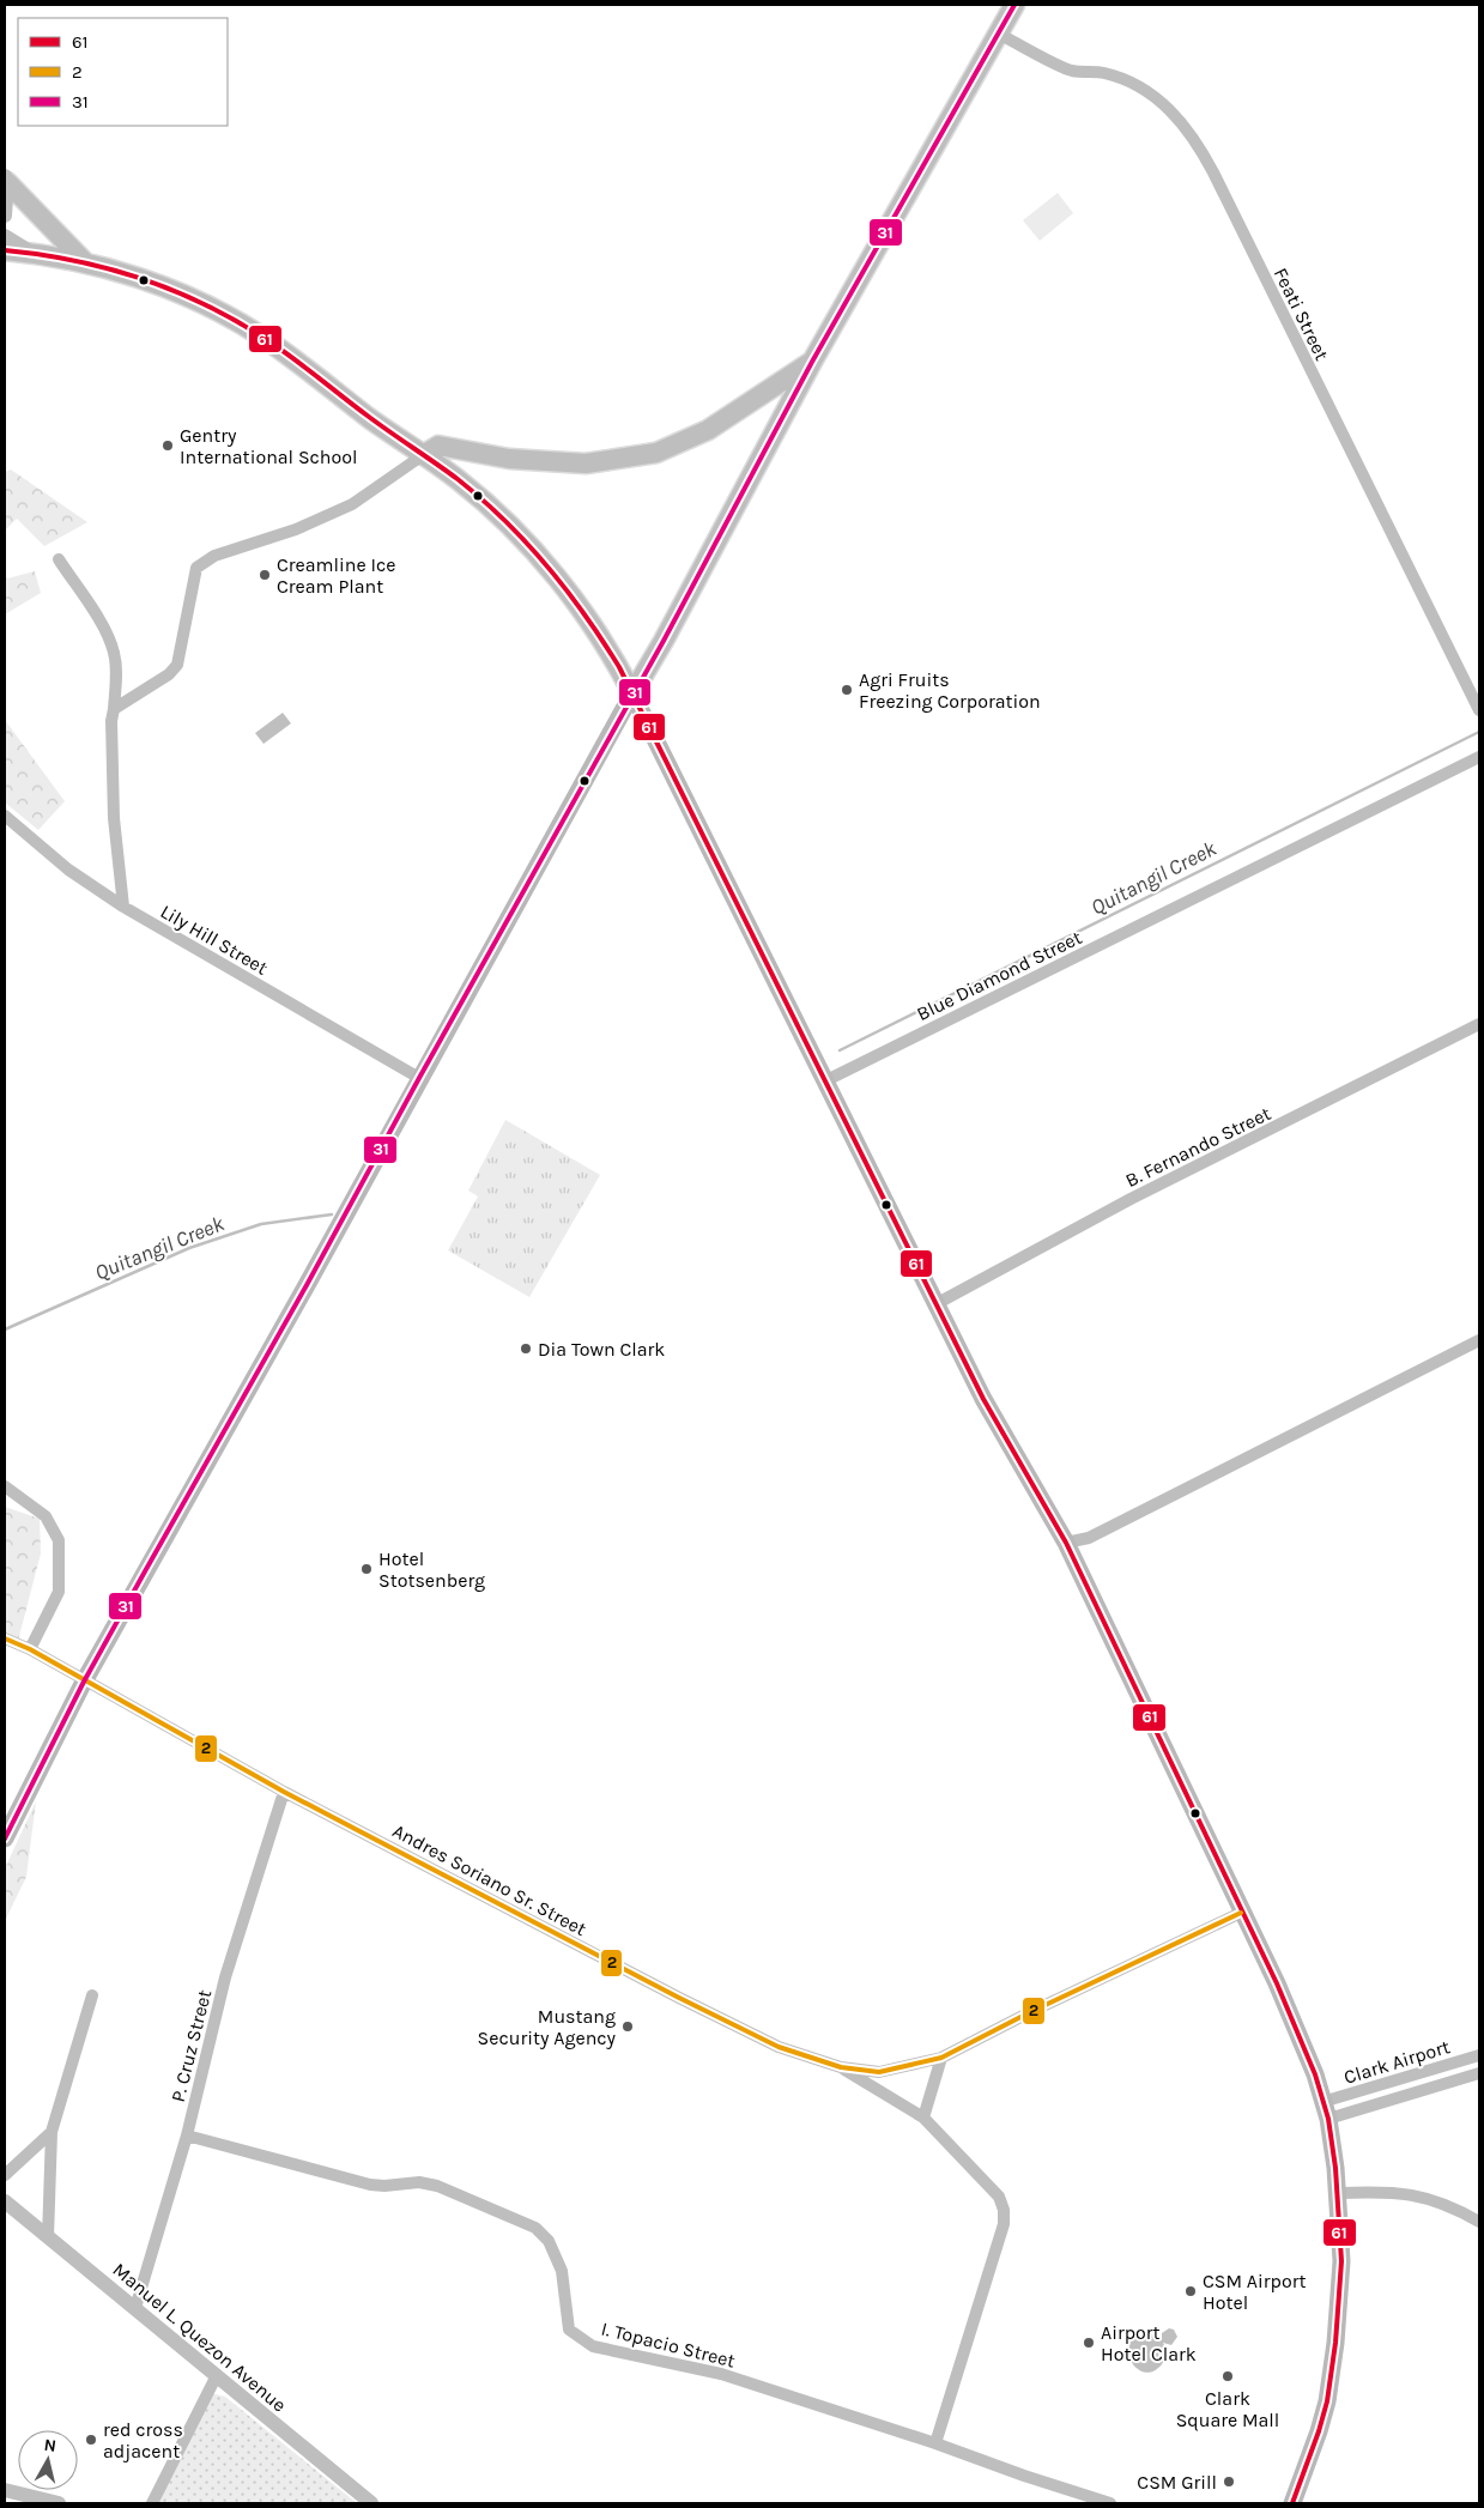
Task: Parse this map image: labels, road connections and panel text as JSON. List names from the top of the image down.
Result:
{
  "streets": {
    "street": [
      "Feati Street",
      "Lily Hill Street",
      "Blue Diamond Street",
      "B. Fernando Street",
      "Andres Soriano Sr. Street",
      "P. Cruz Street",
      "Clark Airport",
      "Manuel L. Quezon Avenue",
      "I. Topacio Street"
    ]
  },
  "crossings": [
    ["Andres Soriano Sr. Street", "P. Cruz Street"],
    ["P. Cruz Street", "Manuel L. Quezon Avenue"],
    ["P. Cruz Street", "I. Topacio Street"]
  ],
  "water": ["Quitangil Creek"],
  "places": [
    "Gentry International School",
    "Creamline Ice Cream Plant",
    "Agri Fruits Freezing Corporation",
    "Dia Town Clark",
    "Hotel Stotsenberg",
    "Mustang Security Agency",
    "CSM Airport Hotel",
    "Airport Hotel Clark",
    "Clark Square Mall",
    "red cross adjacent",
    "CSM Grill"
  ],
  "lines": ["transit line 31", "transit line 61", "transit line 2"],
  "legend": ["61", "2", "31"],
  "north": "top"
}
